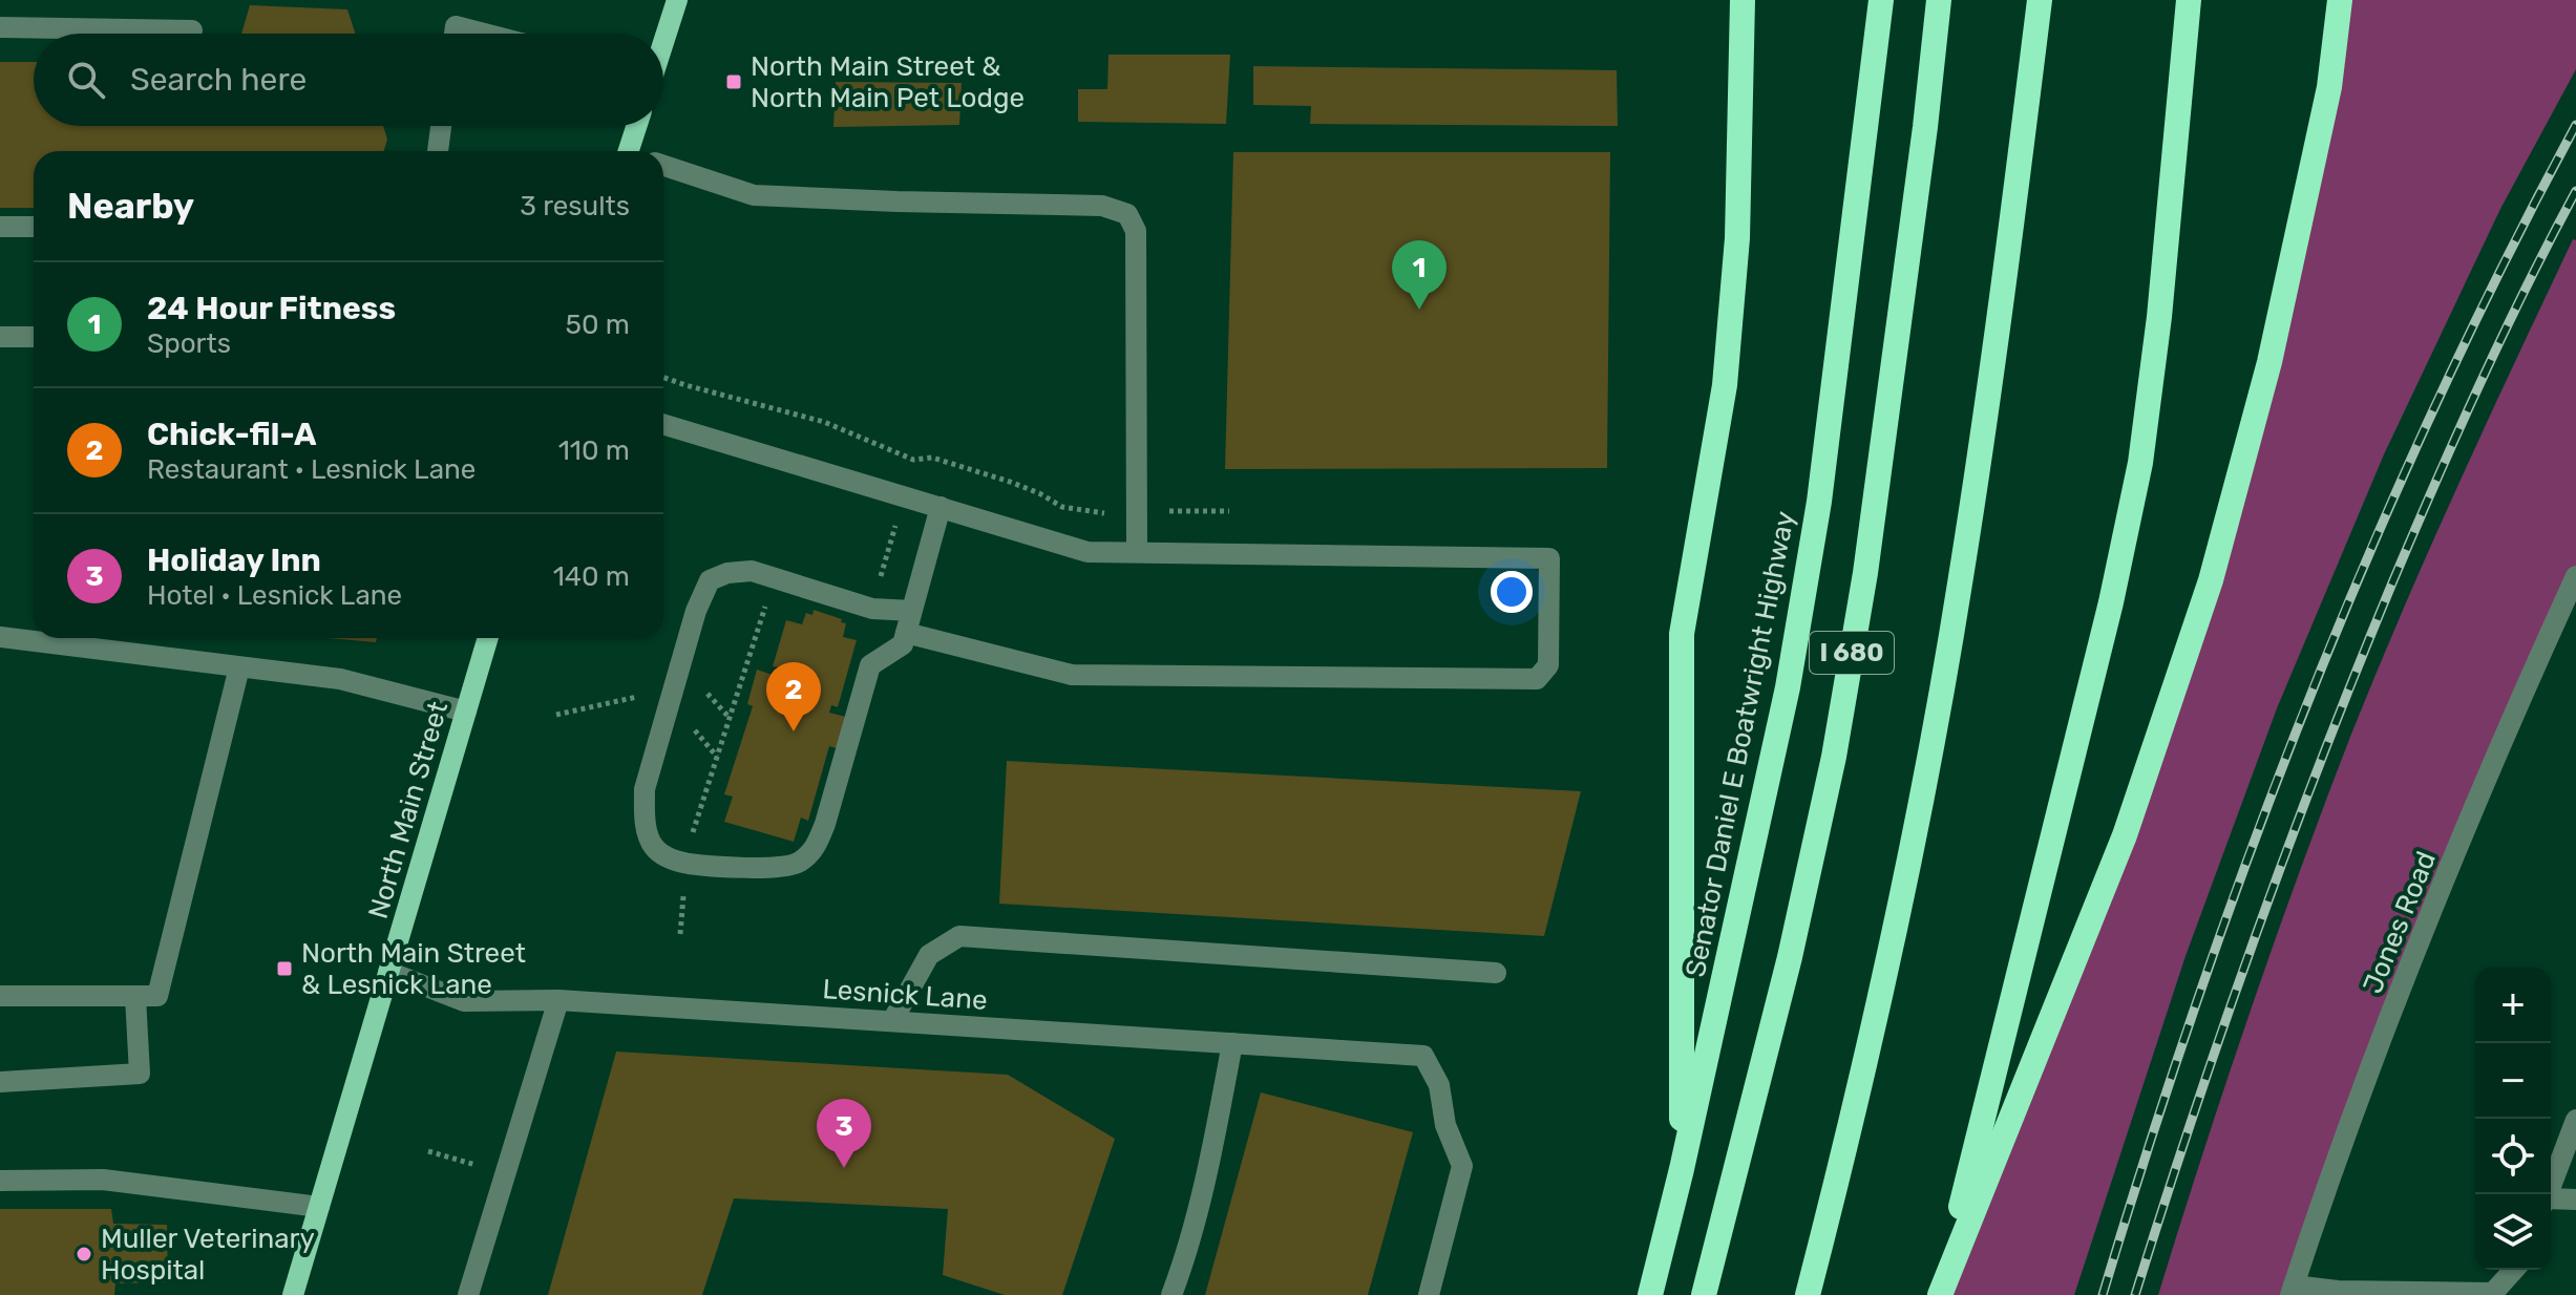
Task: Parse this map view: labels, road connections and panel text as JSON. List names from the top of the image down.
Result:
{
  "streets": {
    "highway": ["I 680", "Senator Daniel E Boatwright Highway"],
    "main road": ["North Main Street"],
    "street": ["Jones Road", "Lesnick Lane"]
  },
  "crossings": [
    ["North Main Street", "Lesnick Lane"]
  ],
  "places": {
    "transit": ["North Main Street & North Main Pet Lodge", "North Main Street & Lesnick Lane"],
    "other": ["Muller Veterinary Hospital"]
  },
  "page": {
    "search": "Search here",
    "heading": ["Nearby", "3 results"],
    "pins": ["1", "2", "3"],
    "list": [
      {
        "mark": "1",
        "name": "24 Hour Fitness",
        "note": "Sports",
        "value": "50 m"
      },
      {
        "mark": "2",
        "name": "Chick-fil-A",
        "note": "Restaurant · Lesnick Lane",
        "value": "110 m"
      },
      {
        "mark": "3",
        "name": "Holiday Inn",
        "note": "Hotel · Lesnick Lane",
        "value": "140 m"
      }
    ],
    "map_buttons": ["+", "−"]
  }
}
